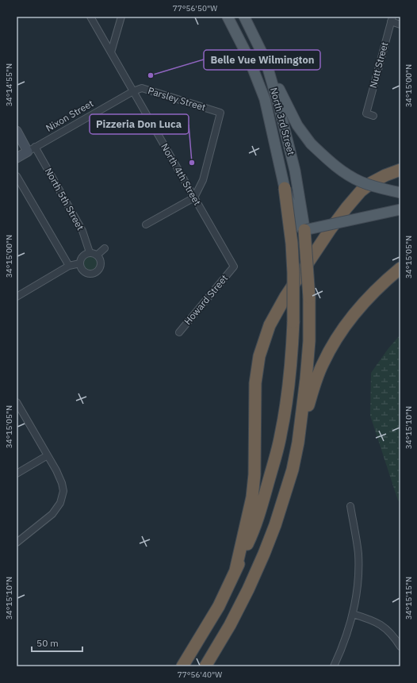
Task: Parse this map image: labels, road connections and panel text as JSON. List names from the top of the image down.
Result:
{
  "streets": {
    "main road": ["North 3rd Street"],
    "street": [
      "Nutt Street",
      "Parsley Street",
      "Nixon Street",
      "North 4th Street",
      "North 5th Street",
      "Howard Street"
    ]
  },
  "crossings": [
    ["Parsley Street", "Nixon Street"],
    ["Parsley Street", "North 4th Street"],
    ["Nixon Street", "North 4th Street"],
    ["Nixon Street", "North 5th Street"],
    ["North 4th Street", "Howard Street"]
  ],
  "places": ["Belle Vue Wilmington", "Pizzeria Don Luca"],
  "scale_bar": "50 m",
  "coordinates": [
    "77°56'50\"W",
    "34°14'55\"N",
    "34°15'00\"N",
    "34°15'05\"N",
    "34°15'10\"N",
    "34°15'15\"N",
    "77°56'40\"W"
  ]
}
